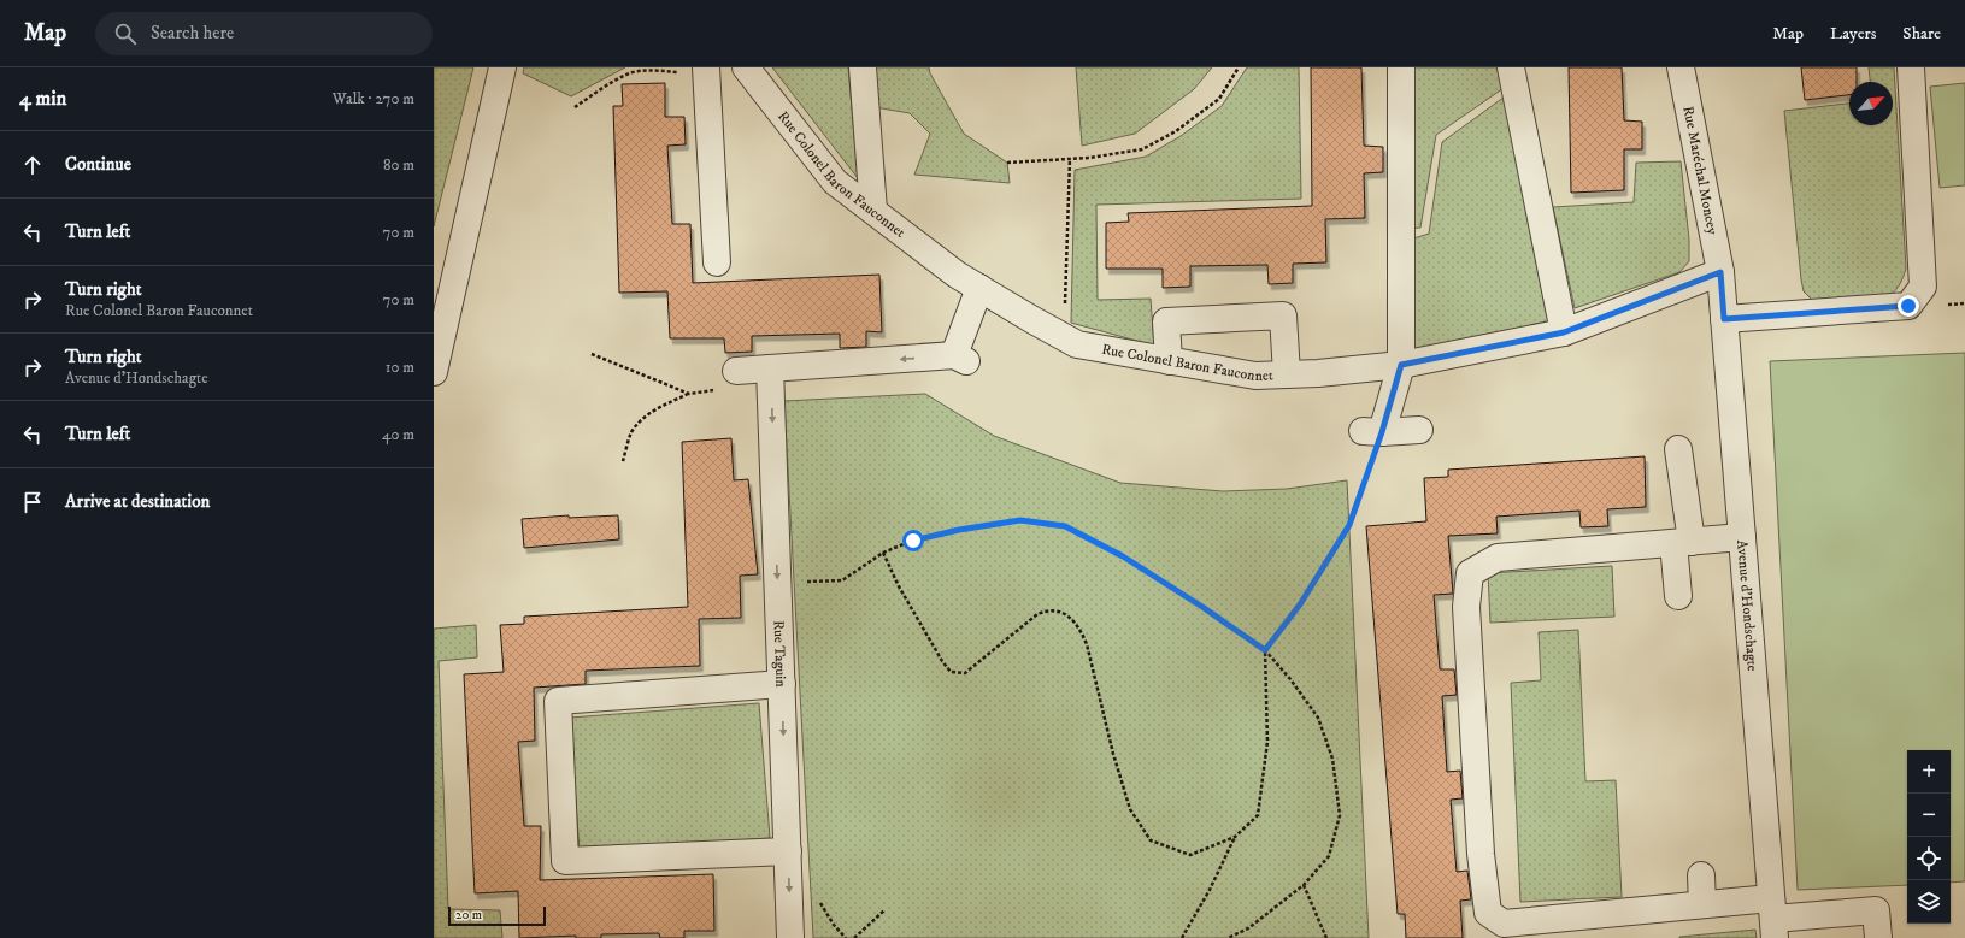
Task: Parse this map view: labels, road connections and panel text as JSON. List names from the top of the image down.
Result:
{
  "streets": {
    "lane": [
      "Rue Maréchal Moncey",
      "Rue Colonel Baron Fauconnet",
      "Avenue d'Hondschagte",
      "Rue Taguin"
    ]
  },
  "crossings": [
    ["Rue Maréchal Moncey", "Rue Colonel Baron Fauconnet"],
    ["Rue Maréchal Moncey", "Avenue d'Hondschagte"],
    ["Rue Colonel Baron Fauconnet", "Avenue d'Hondschagte"]
  ],
  "one_way": ["Rue Taguin"],
  "scale_bar": "20 m",
  "north": "top right",
  "page": {
    "header": "Map",
    "search": "Search here",
    "nav": ["Map", "Layers", "Share"],
    "heading": ["4 min", "Walk · 270 m"],
    "list": [
      ["Continue", "80 m"],
      ["Turn left", "70 m"],
      ["Turn right", "Rue Colonel Baron Fauconnet", "70 m"],
      ["Turn right", "Avenue d'Hondschagte", "10 m"],
      ["Turn left", "40 m"],
      "Arrive at destination"
    ],
    "map_buttons": ["+", "−"],
    "scale": "20 m"
  }
}
